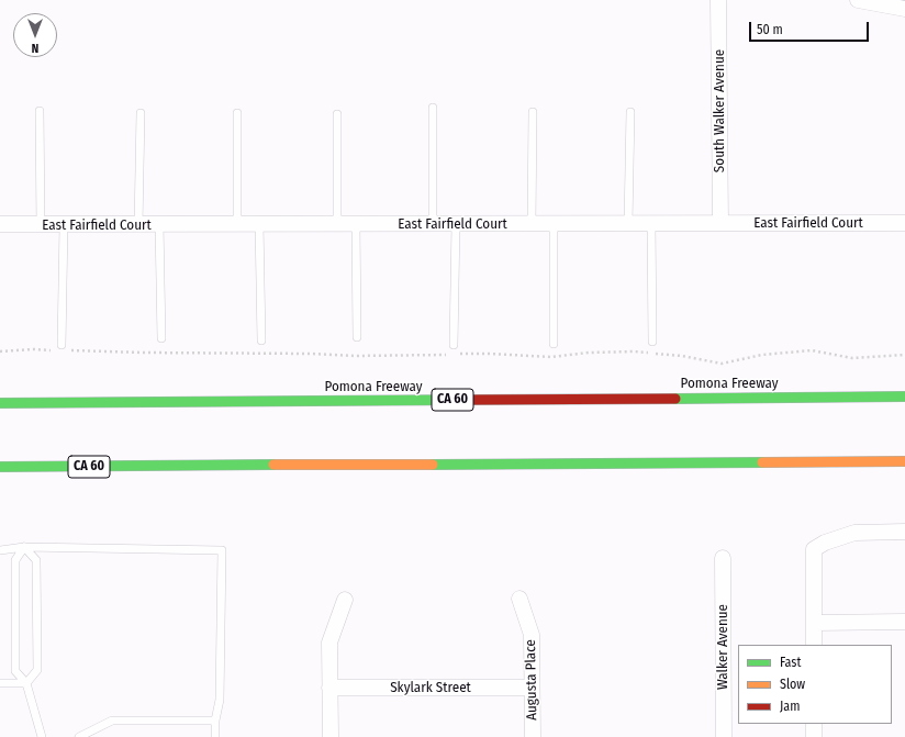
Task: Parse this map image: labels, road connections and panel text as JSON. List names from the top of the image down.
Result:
{
  "streets": {
    "highway": ["Pomona Freeway", "CA 60"],
    "street": [
      "South Walker Avenue",
      "East Fairfield Court",
      "Walker Avenue",
      "Augusta Place",
      "Skylark Street"
    ]
  },
  "crossings": [
    ["South Walker Avenue", "East Fairfield Court"],
    ["Augusta Place", "Skylark Street"]
  ],
  "legend": ["Fast", "Slow", "Jam"],
  "scale_bar": "50 m",
  "north": "bottom"
}
